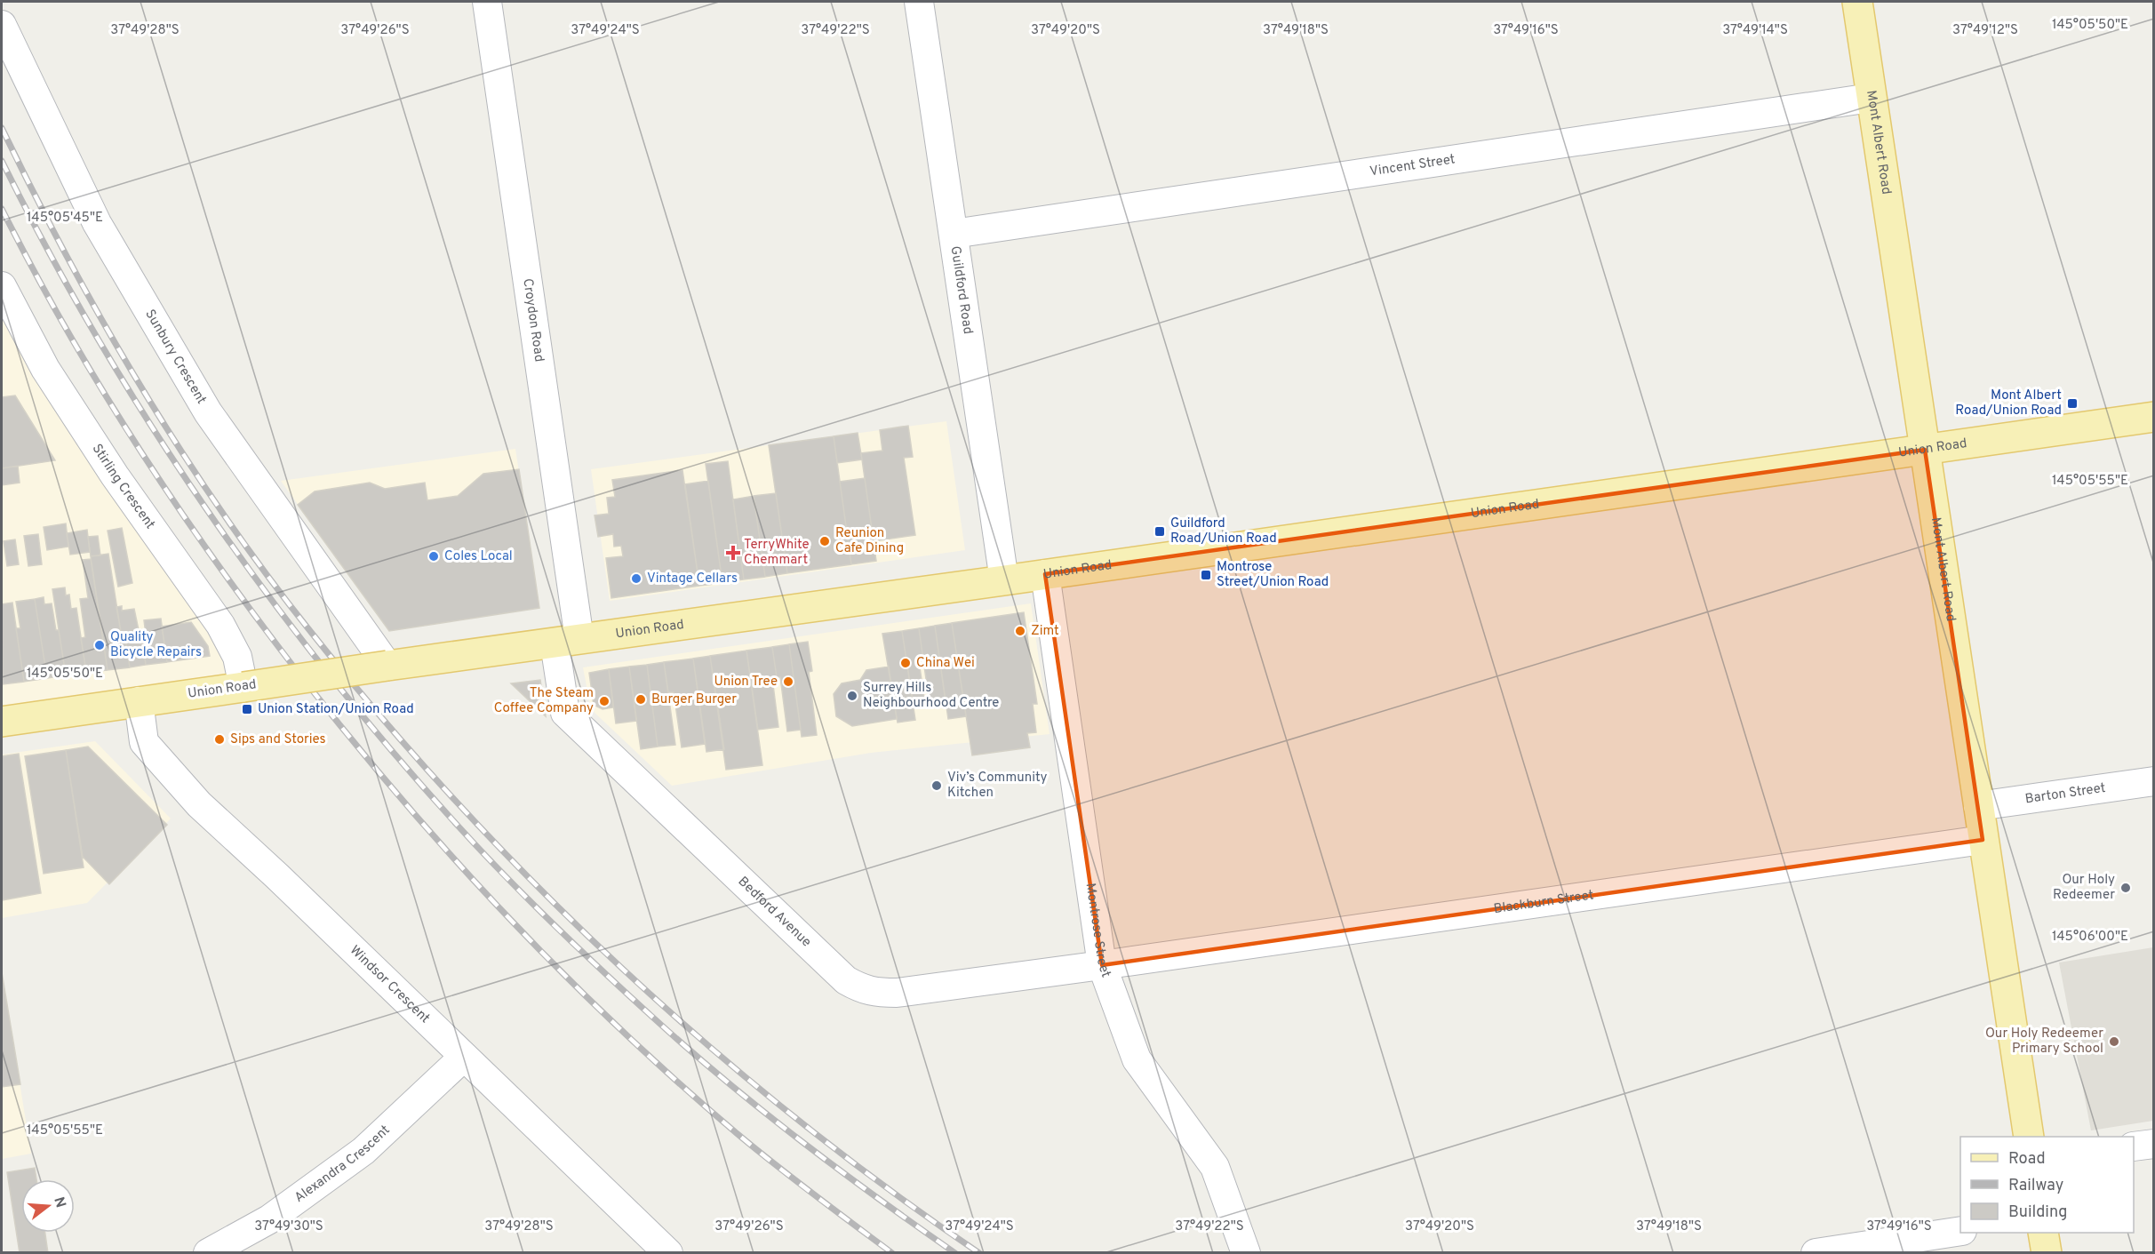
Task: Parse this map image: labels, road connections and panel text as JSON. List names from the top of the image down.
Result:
{
  "streets": {
    "main road": ["Mont Albert Road", "Union Road"],
    "street": [
      "Vincent Street",
      "Guildford Road",
      "Croydon Road",
      "Sunbury Crescent",
      "Stirling Crescent",
      "Barton Street",
      "Blackburn Street",
      "Bedford Avenue",
      "Montrose Street",
      "Windsor Crescent",
      "Alexandra Crescent"
    ]
  },
  "crossings": [
    ["Mont Albert Road", "Vincent Street"],
    ["Mont Albert Road", "Union Road"],
    ["Mont Albert Road", "Barton Street"],
    ["Mont Albert Road", "Blackburn Street"],
    ["Vincent Street", "Guildford Road"],
    ["Guildford Road", "Union Road"],
    ["Croydon Road", "Union Road"],
    ["Croydon Road", "Bedford Avenue"],
    ["Sunbury Crescent", "Union Road"],
    ["Union Road", "Stirling Crescent"],
    ["Union Road", "Bedford Avenue"],
    ["Union Road", "Montrose Street"],
    ["Union Road", "Windsor Crescent"],
    ["Blackburn Street", "Bedford Avenue"],
    ["Blackburn Street", "Montrose Street"],
    ["Bedford Avenue", "Montrose Street"],
    ["Windsor Crescent", "Alexandra Crescent"]
  ],
  "places": {
    "transit": [
      "Mont Albert Road/Union Road",
      "Guildford Road/Union Road",
      "Montrose Street/Union Road",
      "Union Station/Union Road"
    ],
    "other": [
      "Reunion Cafe Dining",
      "Coles Local",
      "Vintage Cellars",
      "Zimt",
      "Quality Bicycle Repairs",
      "China Wei",
      "Union Tree",
      "Surrey Hills Neighbourhood Centre",
      "Burger Burger",
      "The Steam Coffee Company",
      "Sips and Stories",
      "Viv’s Community Kitchen",
      "Our Holy Redeemer",
      "Our Holy Redeemer Primary School"
    ],
    "health": ["TerryWhite Chemmart"]
  },
  "legend": ["Road", "Railway", "Building"],
  "north": "right",
  "coordinates": [
    "145°05'50\"E",
    "37°49'28\"S",
    "37°49'26\"S",
    "37°49'24\"S",
    "37°49'22\"S",
    "37°49'20\"S",
    "37°49'18\"S",
    "37°49'16\"S",
    "37°49'14\"S",
    "37°49'12\"S",
    "145°05'45\"E",
    "145°05'55\"E",
    "145°06'00\"E",
    "37°49'30\"S"
  ]
}
